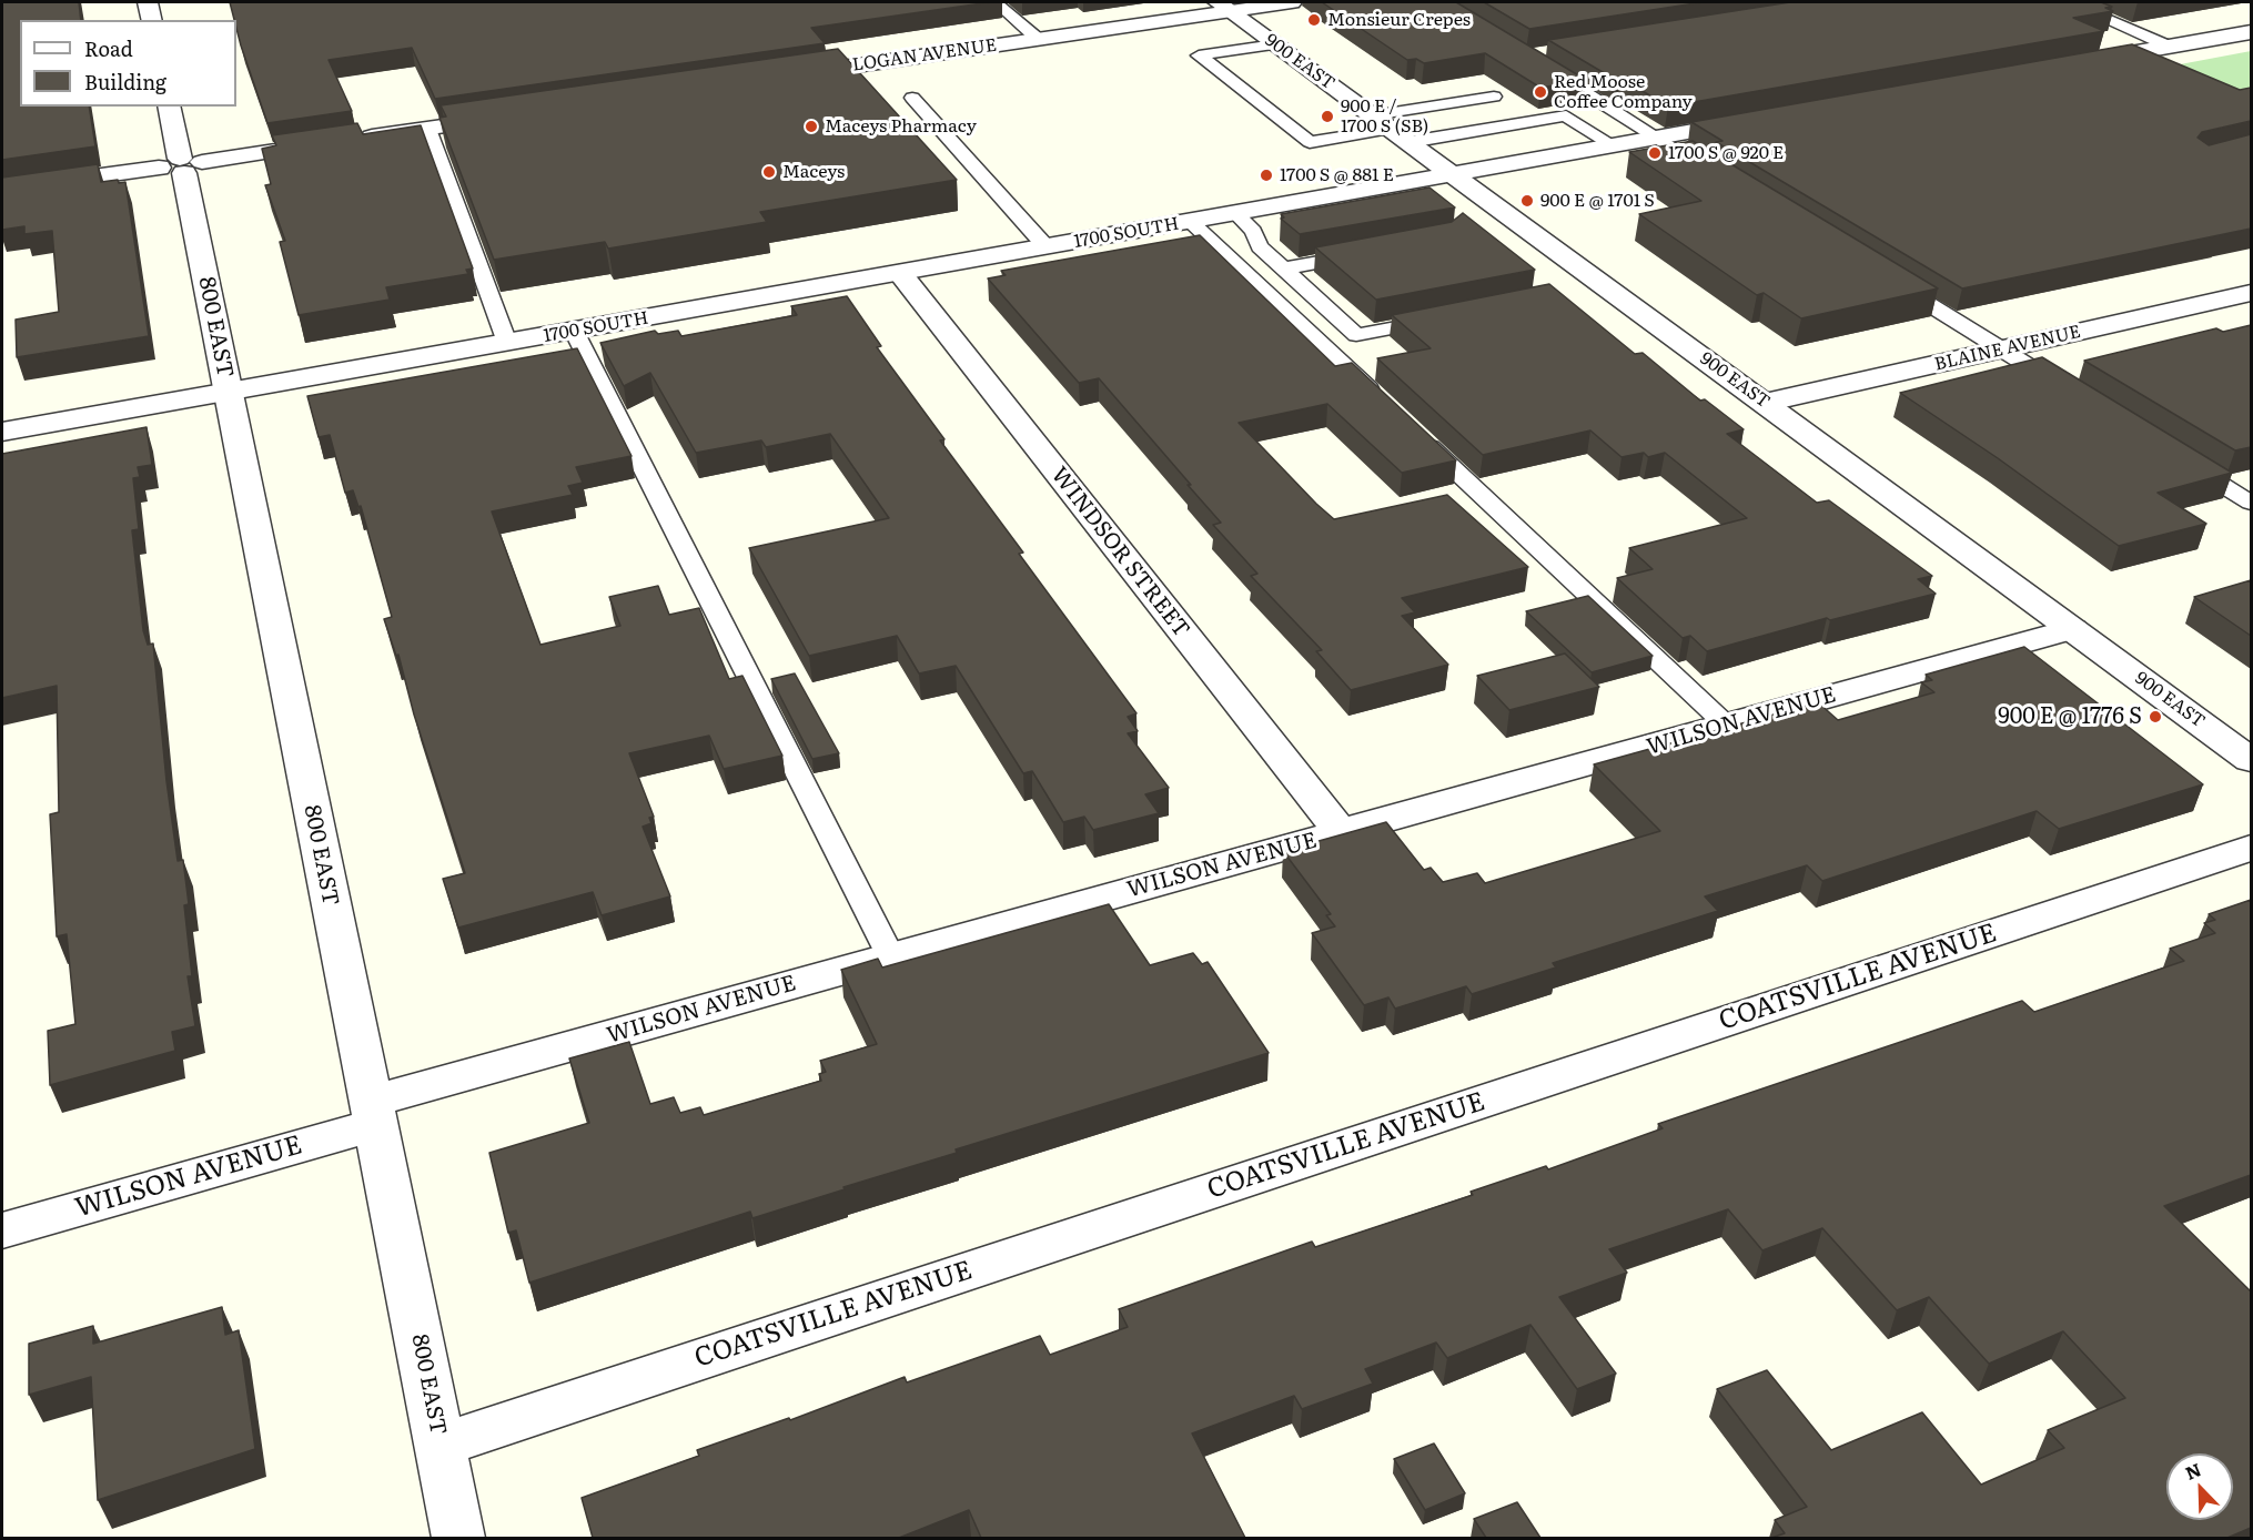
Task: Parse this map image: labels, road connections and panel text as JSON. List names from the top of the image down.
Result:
{
  "streets": {
    "street": [
      "LOGAN AVENUE",
      "900 EAST",
      "1700 SOUTH",
      "800 EAST",
      "BLAINE AVENUE",
      "WINDSOR STREET",
      "WILSON AVENUE",
      "COATSVILLE AVENUE"
    ]
  },
  "crossings": [
    ["LOGAN AVENUE", "900 EAST"],
    ["900 EAST", "1700 SOUTH"],
    ["900 EAST", "BLAINE AVENUE"],
    ["900 EAST", "WILSON AVENUE"],
    ["1700 SOUTH", "800 EAST"],
    ["1700 SOUTH", "WINDSOR STREET"],
    ["800 EAST", "WILSON AVENUE"],
    ["800 EAST", "COATSVILLE AVENUE"],
    ["WINDSOR STREET", "WILSON AVENUE"]
  ],
  "places": [
    "Monsieur Crepes",
    "Red Moose Coffee Company",
    "900 E / 1700 S (SB)",
    "Maceys Pharmacy",
    "1700 S @ 920 E",
    "Maceys",
    "1700 S @ 881 E",
    "900 E @ 1701 S",
    "900 E @ 1776 S"
  ],
  "legend": ["Road", "Building"],
  "north": "top left"
}
